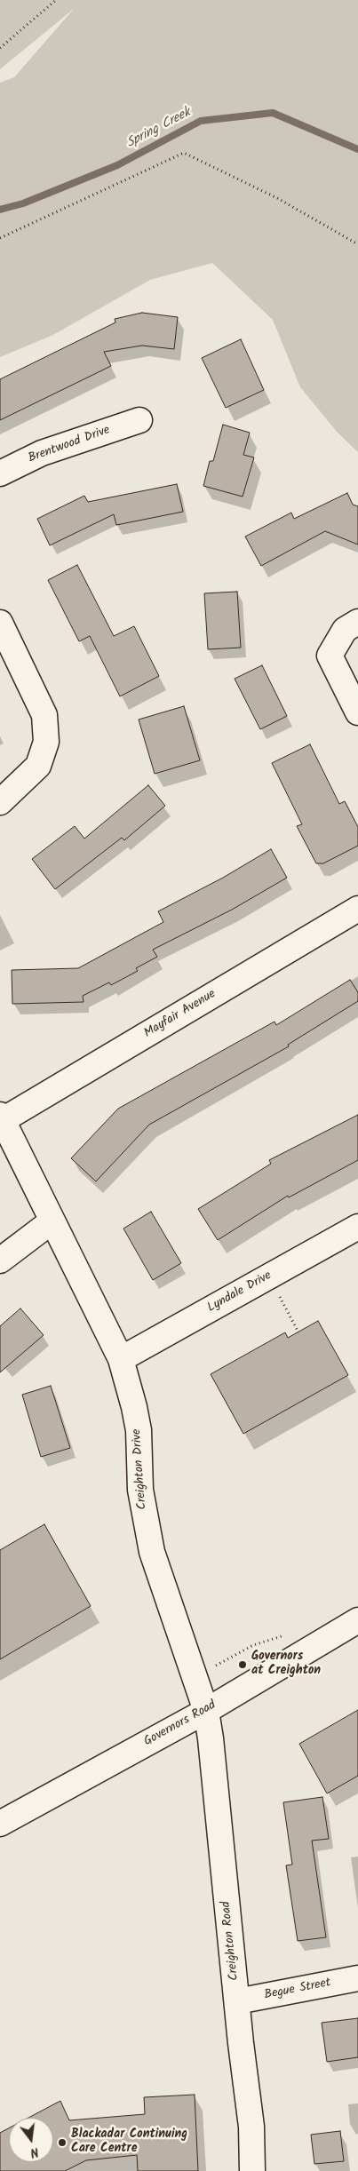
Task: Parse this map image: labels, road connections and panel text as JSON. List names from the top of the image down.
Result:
{
  "streets": {
    "street": [
      "Brentwood Drive",
      "Mayfair Avenue",
      "Lyndale Drive",
      "Creighton Drive",
      "Governors Road",
      "Creighton Road",
      "Begue Street"
    ]
  },
  "crossings": [
    ["Mayfair Avenue", "Creighton Drive"],
    ["Lyndale Drive", "Creighton Drive"],
    ["Creighton Drive", "Governors Road"],
    ["Creighton Drive", "Creighton Road"],
    ["Governors Road", "Creighton Road"],
    ["Creighton Road", "Begue Street"]
  ],
  "water": ["Spring Creek"],
  "places": ["Governors at Creighton", "Blackadar Continuing Care Centre"],
  "north": "bottom"
}
